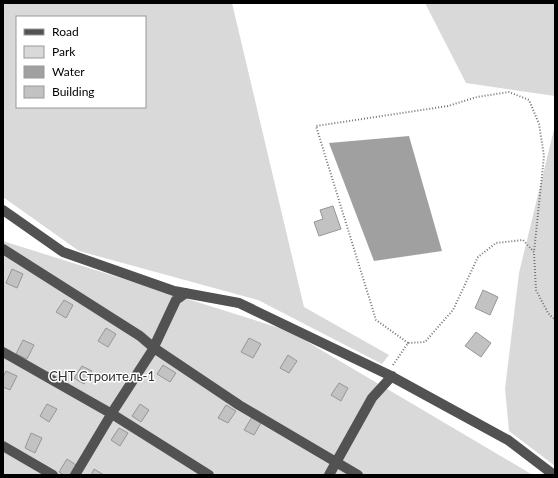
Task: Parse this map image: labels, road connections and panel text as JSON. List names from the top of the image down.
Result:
{
  "parks": ["СНТ Строитель-1"],
  "legend": [
    "Road",
    "Park",
    "Water",
    "Building"
  ]
}
